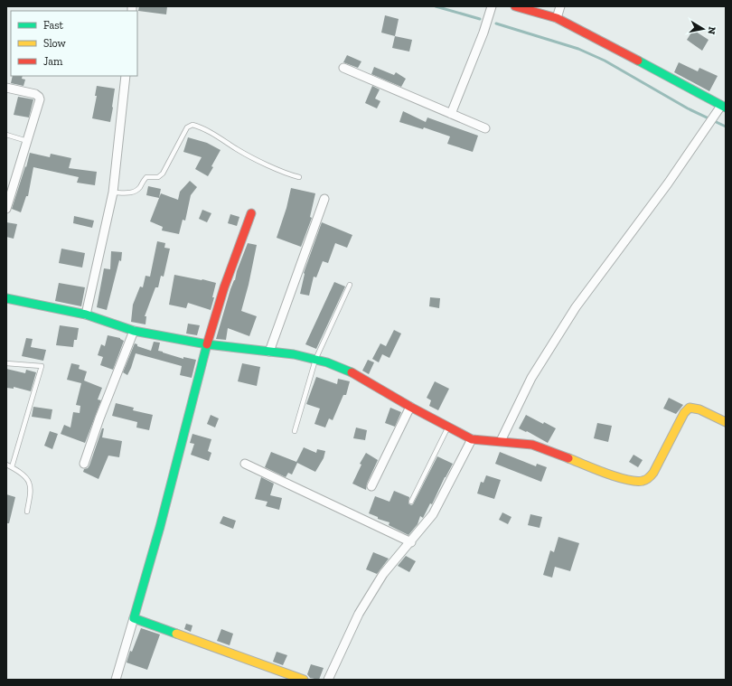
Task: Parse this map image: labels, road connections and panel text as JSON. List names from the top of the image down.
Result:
{
  "legend": ["Fast", "Slow", "Jam"],
  "north": "right"
}
